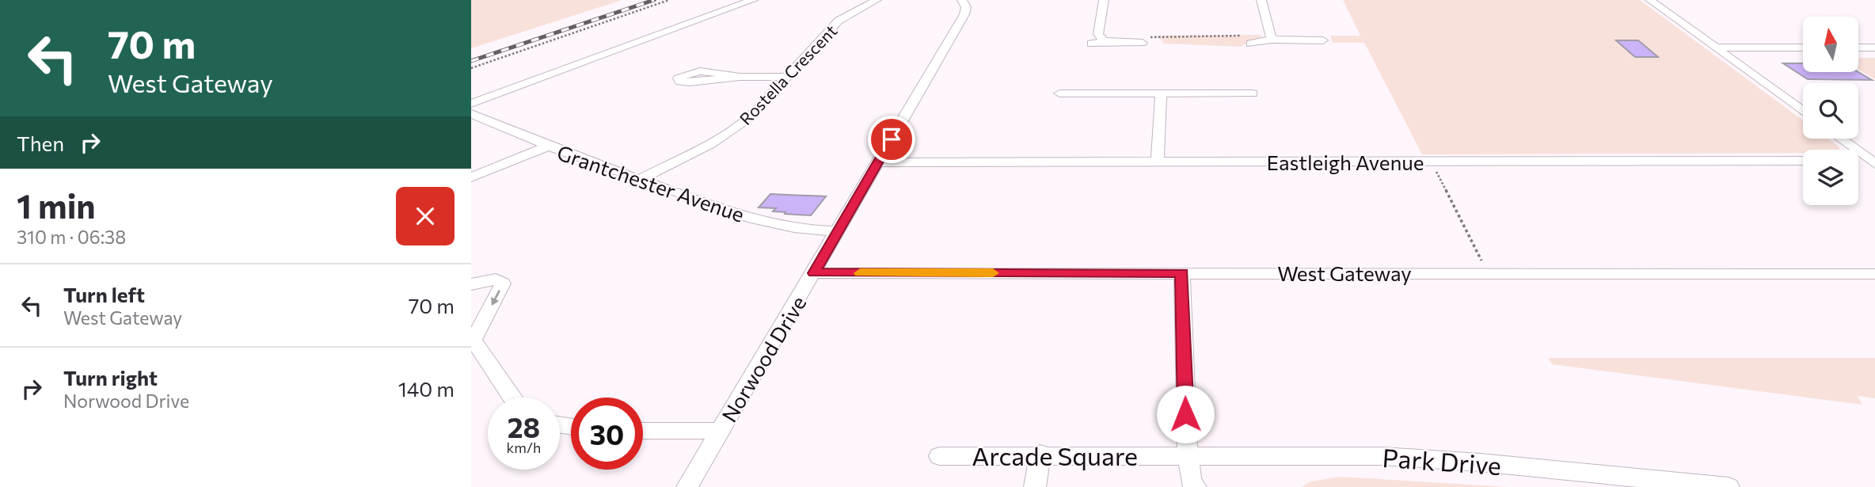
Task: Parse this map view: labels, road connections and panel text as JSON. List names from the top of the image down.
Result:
{
  "streets": {
    "street": [
      "Rostella Crescent",
      "Eastleigh Avenue",
      "Grantchester Avenue",
      "West Gateway",
      "Norwood Drive",
      "Arcade Square",
      "Park Drive"
    ]
  },
  "crossings": [
    ["Rostella Crescent", "Grantchester Avenue"],
    ["Eastleigh Avenue", "Norwood Drive"],
    ["Grantchester Avenue", "Norwood Drive"],
    ["West Gateway", "Norwood Drive"],
    ["Arcade Square", "Park Drive"]
  ],
  "north": "top",
  "page": {
    "turn": ["70 m", "West Gateway"],
    "then": "Then",
    "heading": ["1 min", "310 m · 06:38"],
    "list": [
      {
        "name": "Turn left",
        "note": "West Gateway",
        "value": "70 m"
      },
      {
        "name": "Turn right",
        "note": "Norwood Drive",
        "value": "140 m"
      }
    ],
    "speed": "28 km/h",
    "limit": "30"
  }
}
